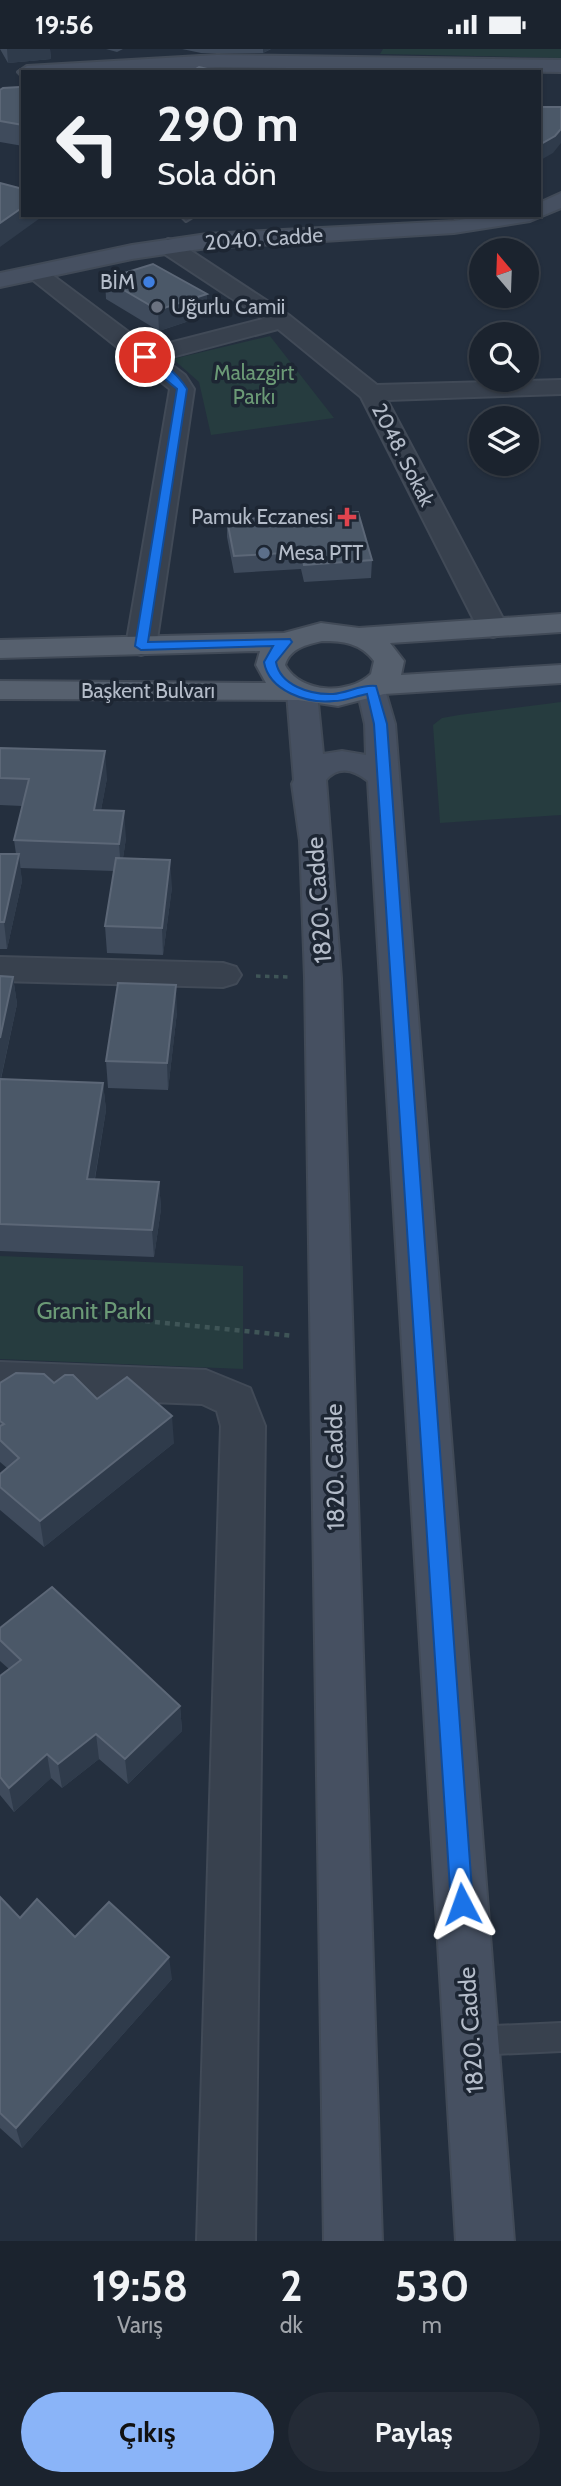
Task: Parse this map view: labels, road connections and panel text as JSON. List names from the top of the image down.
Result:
{
  "streets": {
    "main road": ["2040. Cadde", "Başkent Bulvarı", "1820. Cadde"],
    "street": ["2048. Sokak"]
  },
  "crossings": [
    ["2040. Cadde", "2048. Sokak"],
    ["Başkent Bulvarı", "1820. Cadde"]
  ],
  "parks": ["Malazgirt Parkı", "Granit Parkı"],
  "places": {
    "other": ["BİM", "Uğurlu Camii", "Mesa PTT"],
    "health": ["Pamuk Eczanesi"]
  },
  "north": "top",
  "page": {
    "status": "19:56",
    "turn": ["290 m", "Sola dön"],
    "eta": [
      "19:58",
      "Varış",
      "2",
      "dk",
      "530",
      "m"
    ],
    "buttons": ["Çıkış", "Paylaş"]
  }
}
